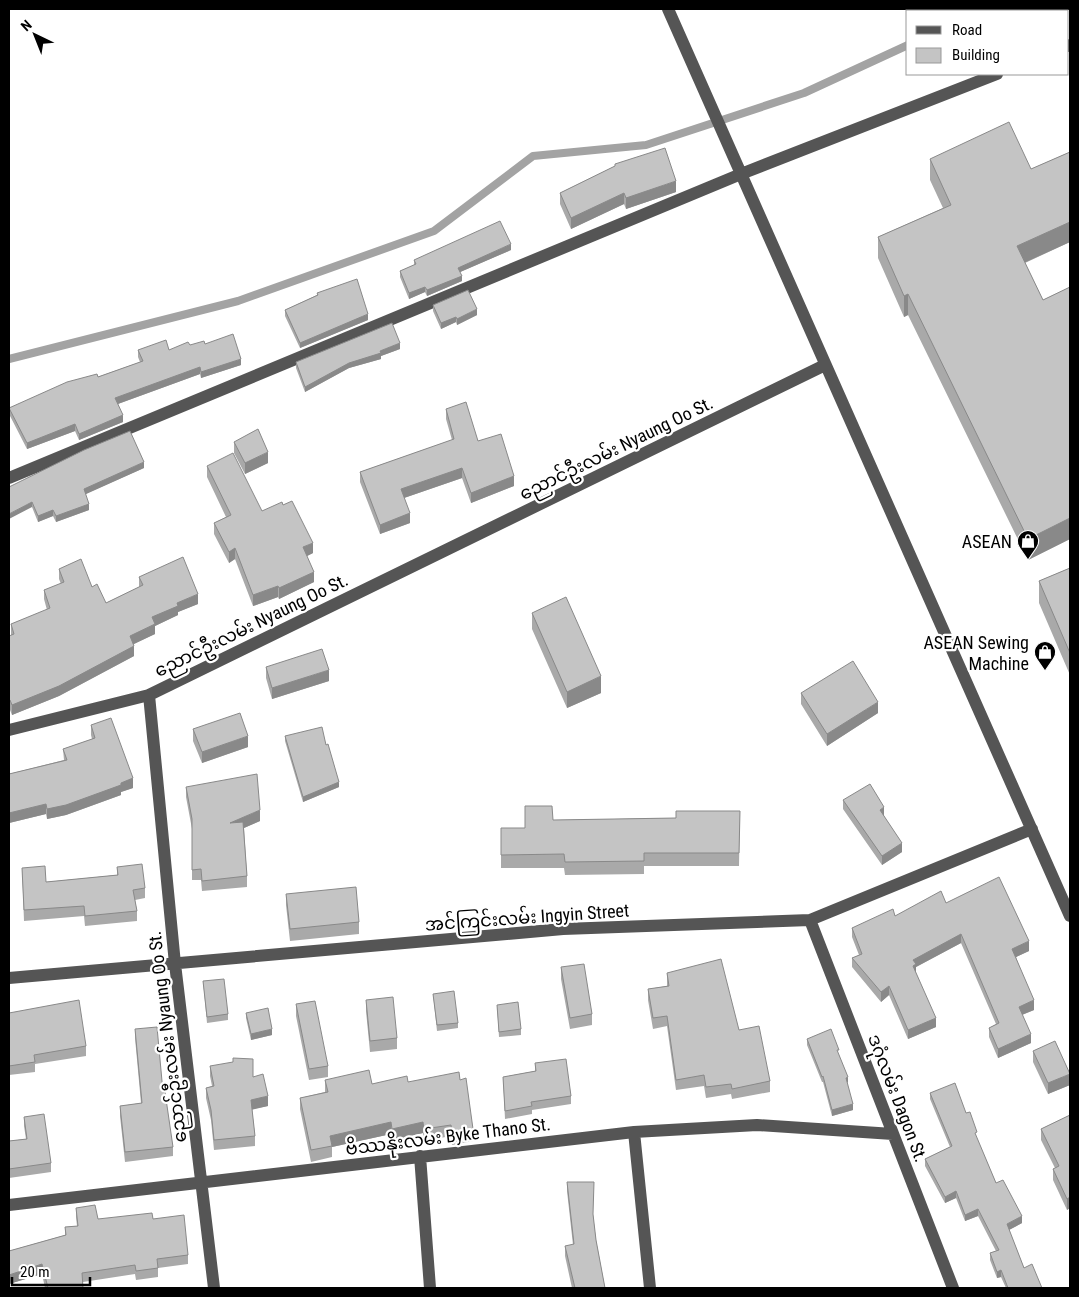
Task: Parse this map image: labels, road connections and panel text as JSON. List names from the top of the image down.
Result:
{
  "streets": {
    "street": [
      "ညောင်ဦးလမ်း Nyaung Oo St.",
      "အင်ကြင်းလမ်း Ingyin Street",
      "ဒဂုံလမ်း Dagon St.",
      "ဗိဿနိုးလမ်း Byke Thano St."
    ]
  },
  "crossings": [
    ["ညောင်ဦးလမ်း Nyaung Oo St.", "အင်ကြင်းလမ်း Ingyin Street"],
    ["ညောင်ဦးလမ်း Nyaung Oo St.", "ဗိဿနိုးလမ်း Byke Thano St."],
    ["အင်ကြင်းလမ်း Ingyin Street", "ဒဂုံလမ်း Dagon St."],
    ["ဒဂုံလမ်း Dagon St.", "ဗိဿနိုးလမ်း Byke Thano St."]
  ],
  "places": {
    "shop": ["ASEAN", "ASEAN Sewing Machine"]
  },
  "legend": ["Road", "Building"],
  "scale_bar": "20 m",
  "north": "top left"
}
